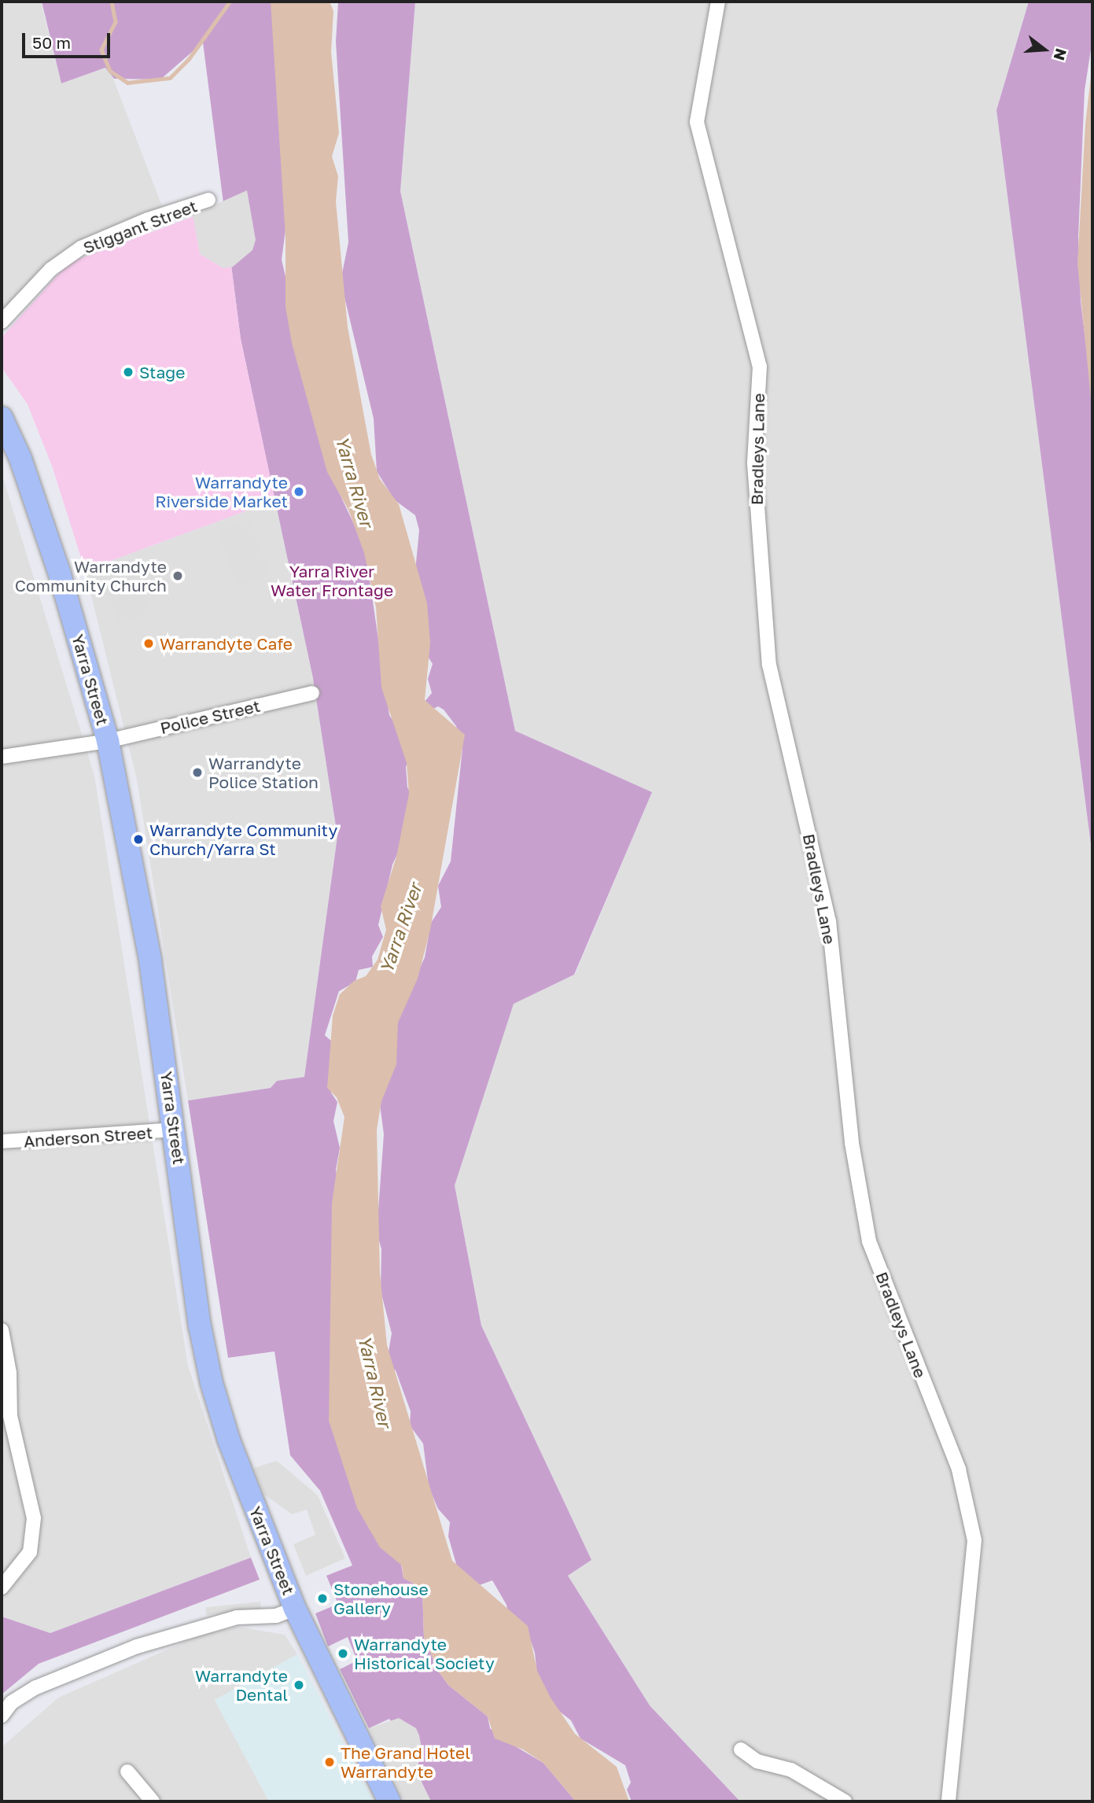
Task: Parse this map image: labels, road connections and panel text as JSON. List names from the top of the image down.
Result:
{
  "streets": {
    "main road": ["Yarra Street"],
    "street": [
      "Stiggant Street",
      "Bradleys Lane",
      "Police Street",
      "Anderson Street"
    ]
  },
  "crossings": [
    ["Yarra Street", "Police Street"],
    ["Yarra Street", "Anderson Street"]
  ],
  "water": ["Yarra River"],
  "parks": ["Yarra River Water Frontage"],
  "places": [
    "Stage",
    "Warrandyte Riverside Market",
    "Warrandyte Community Church",
    "Warrandyte Cafe",
    "Warrandyte Police Station",
    "Warrandyte Community Church/Yarra St",
    "Stonehouse Gallery",
    "Warrandyte Historical Society",
    "Warrandyte Dental",
    "The Grand Hotel Warrandyte"
  ],
  "scale_bar": "50 m",
  "north": "right"
}
